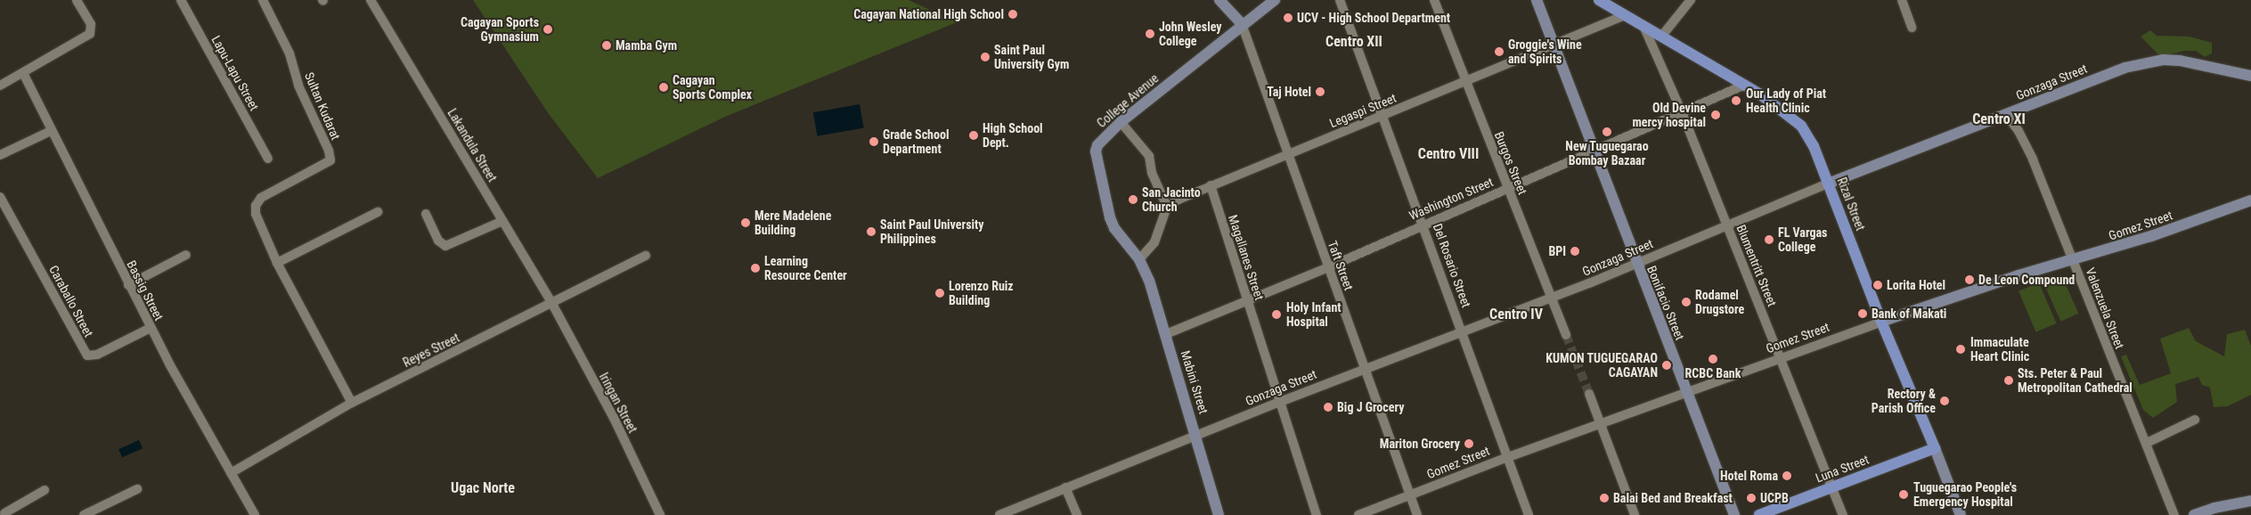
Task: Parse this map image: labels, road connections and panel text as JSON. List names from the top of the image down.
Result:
{
  "streets": {
    "main road": [
      "Gonzaga Street",
      "College Avenue",
      "Rizal Street",
      "Gomez Street",
      "Bonifacio Street",
      "Mabini Street",
      "Luna Street"
    ],
    "street": [
      "Lapu-Lapu Street",
      "Sultan Kudarat",
      "Legaspi Street",
      "Lakandula Street",
      "Burgos Street",
      "Washington Street",
      "Magallanes Street",
      "Taft Street",
      "Del Rosario Street",
      "Blumentritt Street",
      "Bassig Street",
      "Caraballo Street",
      "Valenzuela Street",
      "Reyes Street",
      "Iringan Street"
    ]
  },
  "crossings": [
    ["Gonzaga Street", "Burgos Street"],
    ["Gonzaga Street", "Rizal Street"],
    ["Gonzaga Street", "Magallanes Street"],
    ["Gonzaga Street", "Taft Street"],
    ["Gonzaga Street", "Del Rosario Street"],
    ["Gonzaga Street", "Blumentritt Street"],
    ["Gonzaga Street", "Bonifacio Street"],
    ["Gonzaga Street", "Valenzuela Street"],
    ["Gonzaga Street", "Mabini Street"],
    ["College Avenue", "Taft Street"],
    ["College Avenue", "Mabini Street"],
    ["Sultan Kudarat", "Reyes Street"],
    ["Legaspi Street", "Burgos Street"],
    ["Legaspi Street", "Rizal Street"],
    ["Legaspi Street", "Magallanes Street"],
    ["Legaspi Street", "Taft Street"],
    ["Legaspi Street", "Del Rosario Street"],
    ["Legaspi Street", "Bonifacio Street"],
    ["Lakandula Street", "Reyes Street"],
    ["Lakandula Street", "Iringan Street"],
    ["Burgos Street", "Washington Street"],
    ["Washington Street", "Rizal Street"],
    ["Washington Street", "Magallanes Street"],
    ["Washington Street", "Taft Street"],
    ["Washington Street", "Del Rosario Street"],
    ["Washington Street", "Blumentritt Street"],
    ["Washington Street", "Bonifacio Street"],
    ["Washington Street", "Mabini Street"],
    ["Rizal Street", "Gomez Street"],
    ["Rizal Street", "Blumentritt Street"],
    ["Rizal Street", "Luna Street"],
    ["Gomez Street", "Taft Street"],
    ["Gomez Street", "Del Rosario Street"],
    ["Gomez Street", "Blumentritt Street"],
    ["Gomez Street", "Bonifacio Street"],
    ["Gomez Street", "Valenzuela Street"],
    ["Blumentritt Street", "Luna Street"],
    ["Bassig Street", "Caraballo Street"],
    ["Bassig Street", "Reyes Street"],
    ["Reyes Street", "Iringan Street"]
  ],
  "districts": [
    "Centro XII",
    "Centro XI",
    "Centro VIII",
    "Centro IV",
    "Ugac Norte"
  ],
  "places": [
    "Cagayan National High School",
    "UCV - High School Department",
    "Cagayan Sports Gymnasium",
    "John Wesley College",
    "Mamba Gym",
    "Groggie's Wine and Spirits",
    "Saint Paul University Gym",
    "Cagayan Sports Complex",
    "Taj Hotel",
    "Our Lady of Piat Health Clinic",
    "Old Devine mercy hospital",
    "New Tuguegarao Bombay Bazaar",
    "High School Dept.",
    "Grade School Department",
    "San Jacinto Church",
    "Mere Madelene Building",
    "Saint Paul University Philippines",
    "FL Vargas College",
    "BPI",
    "Learning Resource Center",
    "De Leon Compound",
    "Lorita Hotel",
    "Lorenzo Ruiz Building",
    "Rodamel Drugstore",
    "Bank of Makati",
    "Holy Infant Hospital",
    "Immaculate Heart Clinic",
    "RCBC Bank",
    "KUMON TUGUEGARAO CAGAYAN",
    "Sts. Peter & Paul Metropolitan Cathedral",
    "Rectory & Parish Office",
    "Big J Grocery",
    "Mariton Grocery",
    "Hotel Roma",
    "Tuguegarao People's Emergency Hospital",
    "Balai Bed and Breakfast",
    "UCPB"
  ]
}
